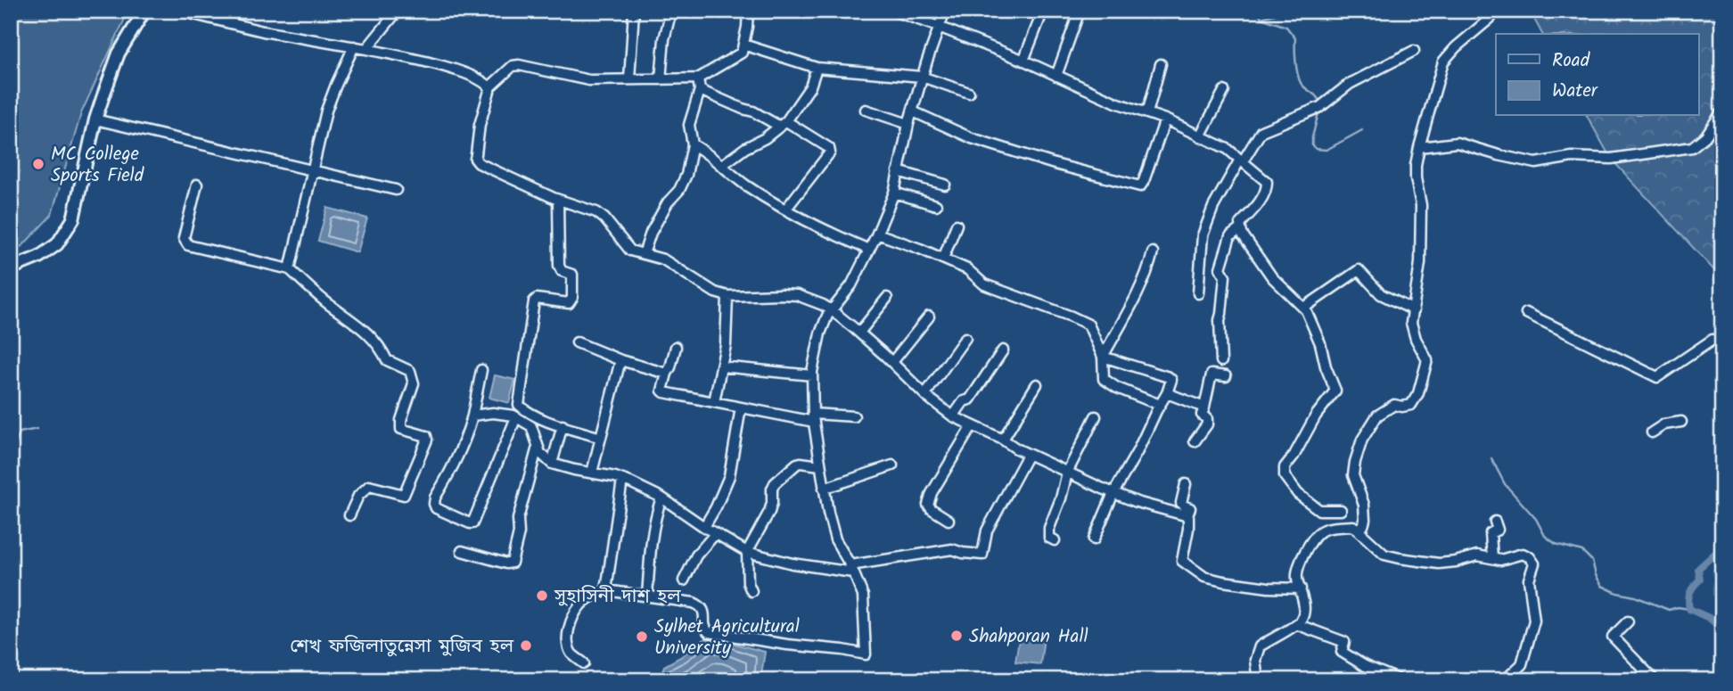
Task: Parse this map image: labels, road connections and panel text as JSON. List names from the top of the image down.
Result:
{
  "places": [
    "MC College Sports Field",
    "সুহাসিনী দাশ হল",
    "Shahporan Hall",
    "Sylhet Agricultural University",
    "শেখ ফজিলাতুন্নেসা মুজিব হল"
  ],
  "legend": ["Road", "Water"]
}
